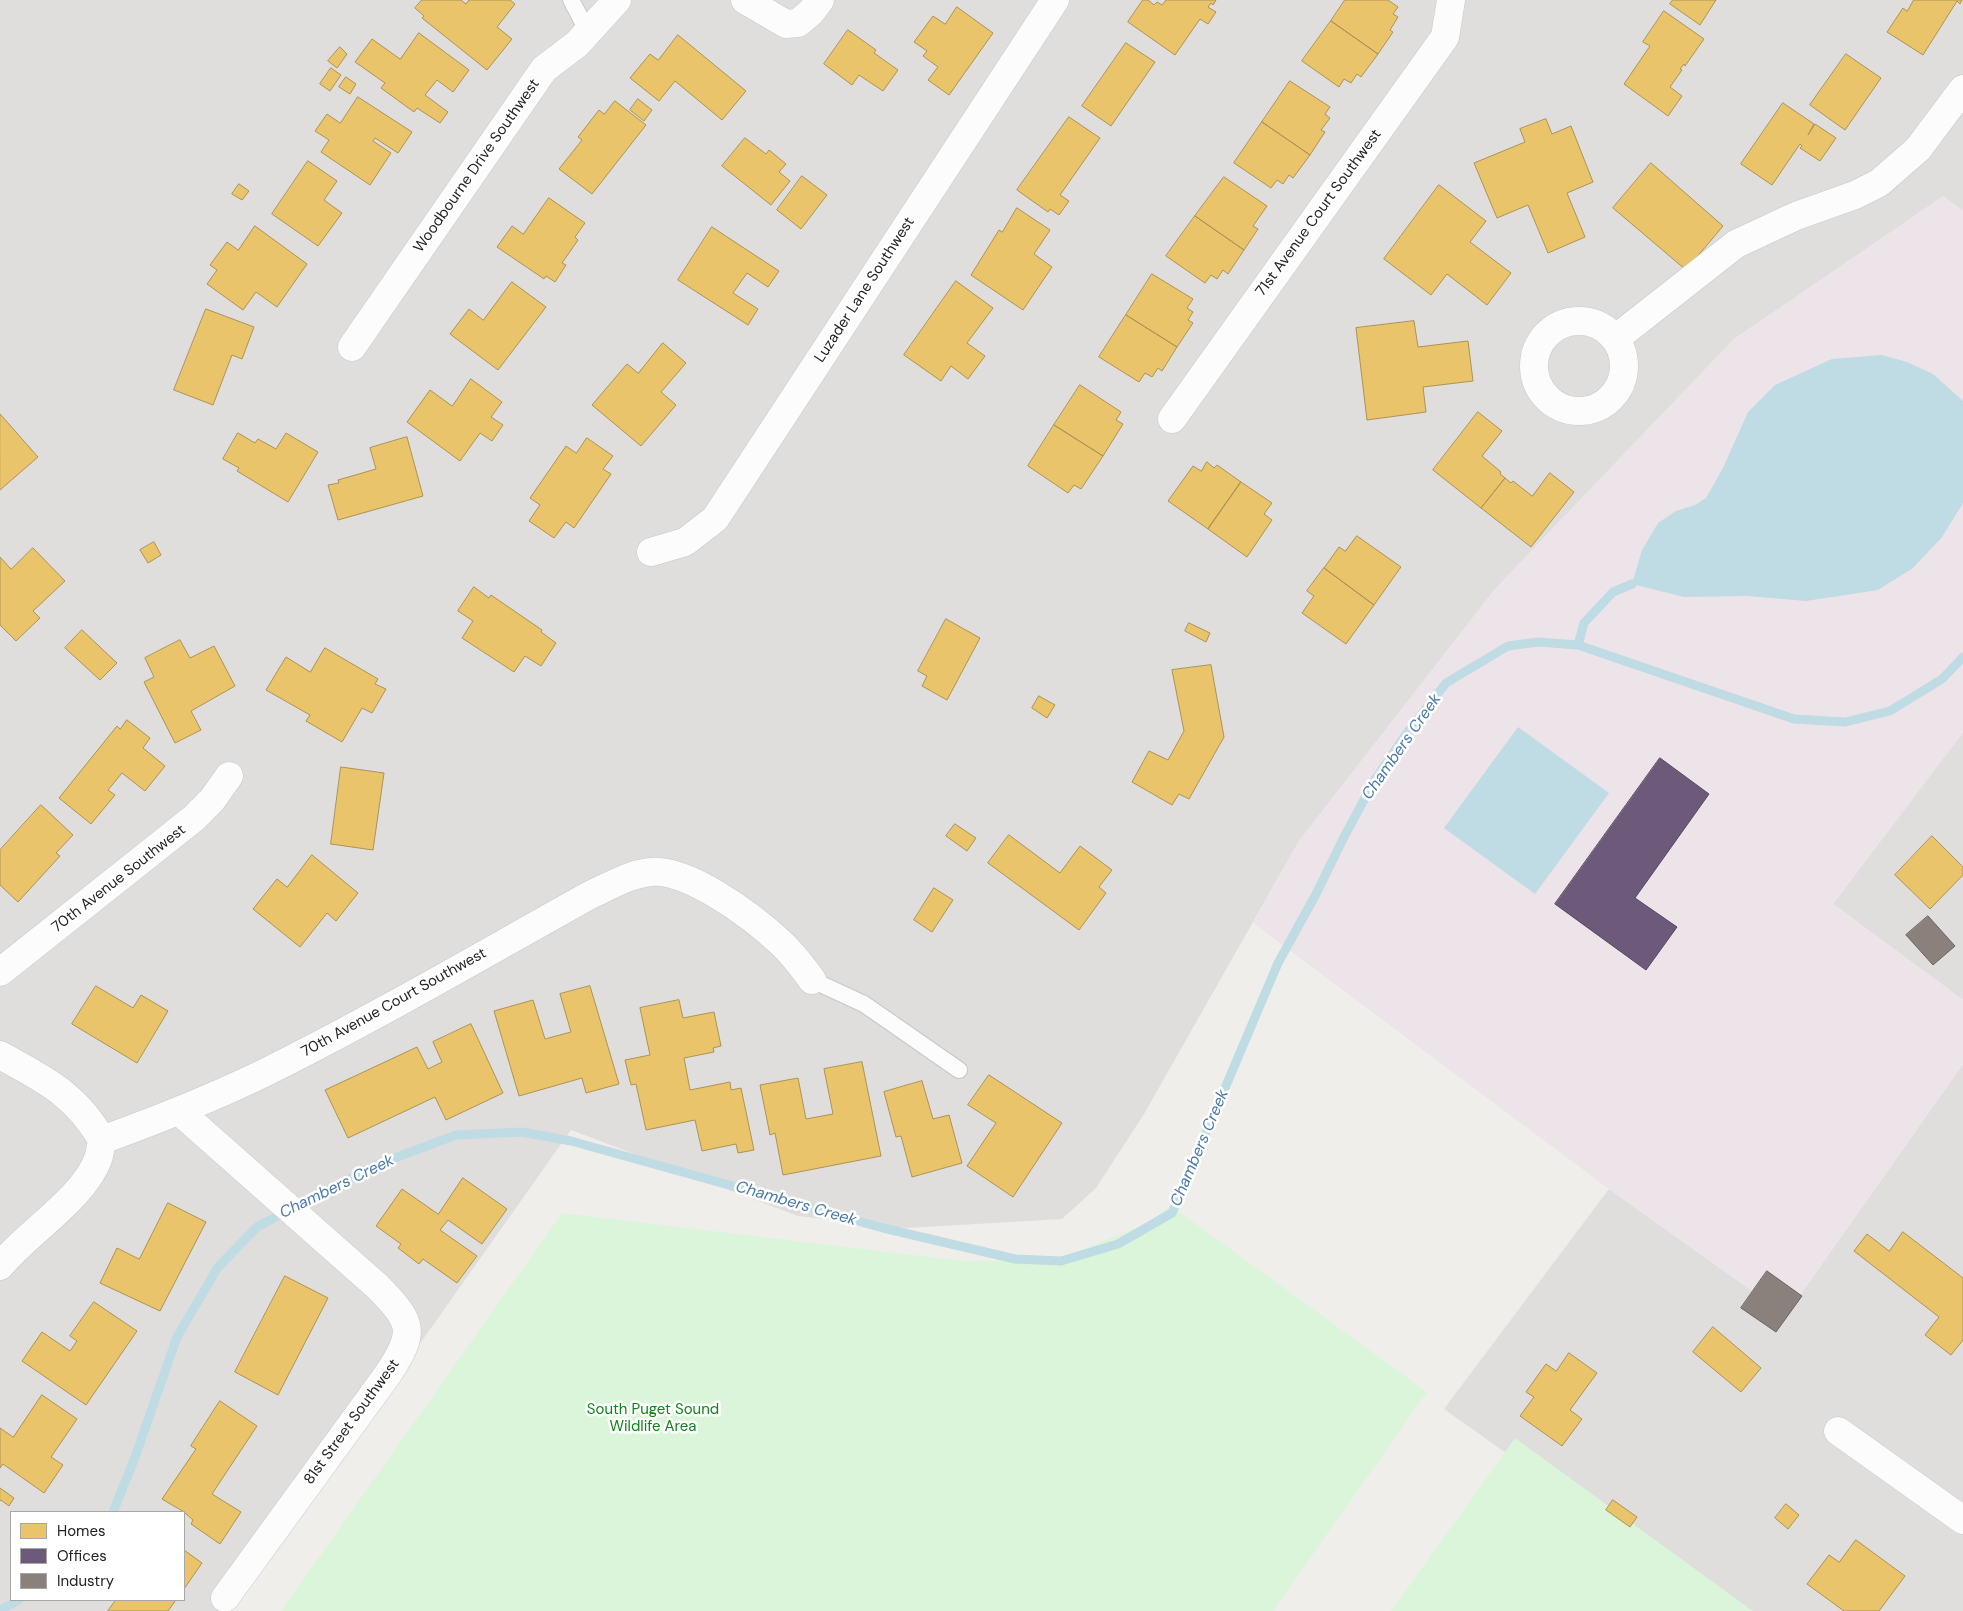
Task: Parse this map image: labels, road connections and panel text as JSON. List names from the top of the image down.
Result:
{
  "streets": {
    "street": [
      "Woodbourne Drive Southwest",
      "71st Avenue Court Southwest",
      "Luzader Lane Southwest",
      "70th Avenue Southwest",
      "70th Avenue Court Southwest",
      "81st Street Southwest"
    ]
  },
  "crossings": [
    ["70th Avenue Court Southwest", "81st Street Southwest"]
  ],
  "water": ["Chambers Creek"],
  "parks": ["South Puget Sound Wildlife Area"],
  "legend": ["Homes", "Offices", "Industry"]
}
